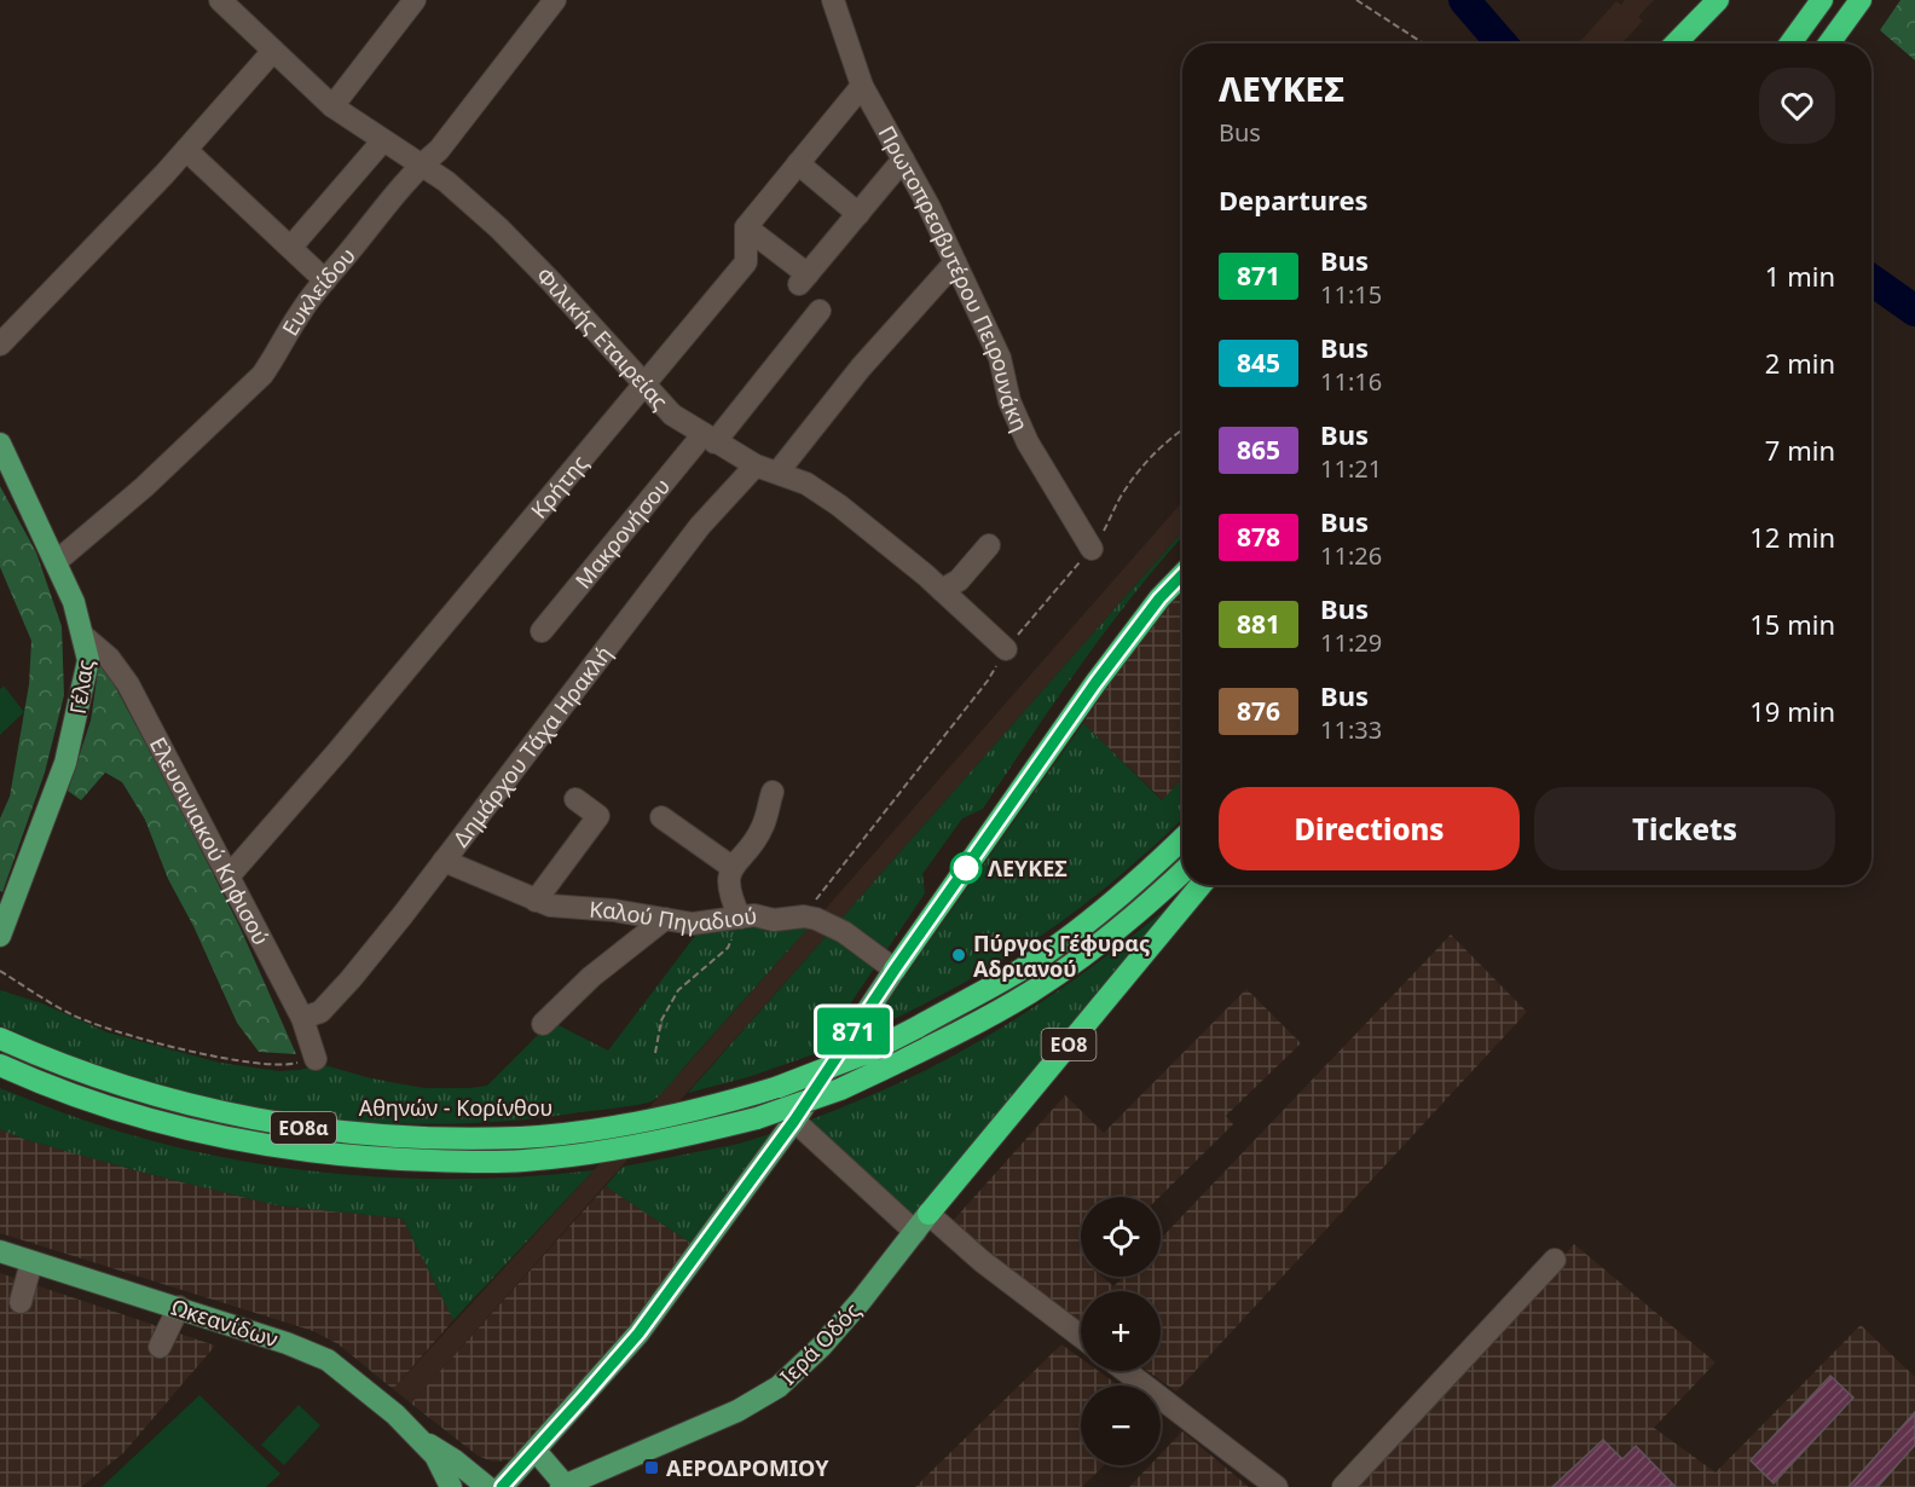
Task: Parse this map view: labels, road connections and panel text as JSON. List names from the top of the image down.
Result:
{
  "streets": {
    "highway": ["ΕΟ8", "Αθηνών - Κορίνθου", "ΕΟ8α"],
    "main road": ["Γέλας", "Ωκεανίδων", "Ιερά Οδός"],
    "street": [
      "Πρωτοπρεσβυτέρου Πειρουνάκη",
      "Ευκλείδου",
      "Φιλικής Εταιρείας",
      "Κρήτης",
      "Μακρονήσου",
      "Δημάρχου Τάχα Ηρακλή",
      "Ελευσινιακού Κηφισού",
      "Καλού Πηγαδιού"
    ]
  },
  "crossings": [
    ["Πρωτοπρεσβυτέρου Πειρουνάκη", "Δημάρχου Τάχα Ηρακλή"],
    ["Ευκλείδου", "Φιλικής Εταιρείας"],
    ["Ευκλείδου", "Γέλας"],
    ["Φιλικής Εταιρείας", "Κρήτης"],
    ["Φιλικής Εταιρείας", "Μακρονήσου"],
    ["Φιλικής Εταιρείας", "Δημάρχου Τάχα Ηρακλή"],
    ["Κρήτης", "Ελευσινιακού Κηφισού"],
    ["Γέλας", "Ελευσινιακού Κηφισού"],
    ["Δημάρχου Τάχα Ηρακλή", "Ελευσινιακού Κηφισού"],
    ["Δημάρχου Τάχα Ηρακλή", "Καλού Πηγαδιού"],
    ["ΕΟ8", "Ιερά Οδός"]
  ],
  "places": {
    "other": ["ΛΕΥΚΕΣ", "Πύργος Γέφυρας Αδριανού"],
    "transit": ["ΑΕΡΟΔΡΟΜΙΟΥ"]
  },
  "lines": ["bus line 871"],
  "page": {
    "on_map": "871",
    "heading": [
      ["ΛΕΥΚΕΣ", "Bus"],
      "Departures"
    ],
    "list": [
      {
        "mark": "871",
        "name": "Bus",
        "note": "11:15",
        "value": "1 min"
      },
      {
        "mark": "845",
        "name": "Bus",
        "note": "11:16",
        "value": "2 min"
      },
      {
        "mark": "865",
        "name": "Bus",
        "note": "11:21",
        "value": "7 min"
      },
      {
        "mark": "878",
        "name": "Bus",
        "note": "11:26",
        "value": "12 min"
      },
      {
        "mark": "881",
        "name": "Bus",
        "note": "11:29",
        "value": "15 min"
      },
      {
        "mark": "876",
        "name": "Bus",
        "note": "11:33",
        "value": "19 min"
      }
    ],
    "buttons": ["Directions", "Tickets"],
    "map_buttons": ["+", "−"]
  }
}
